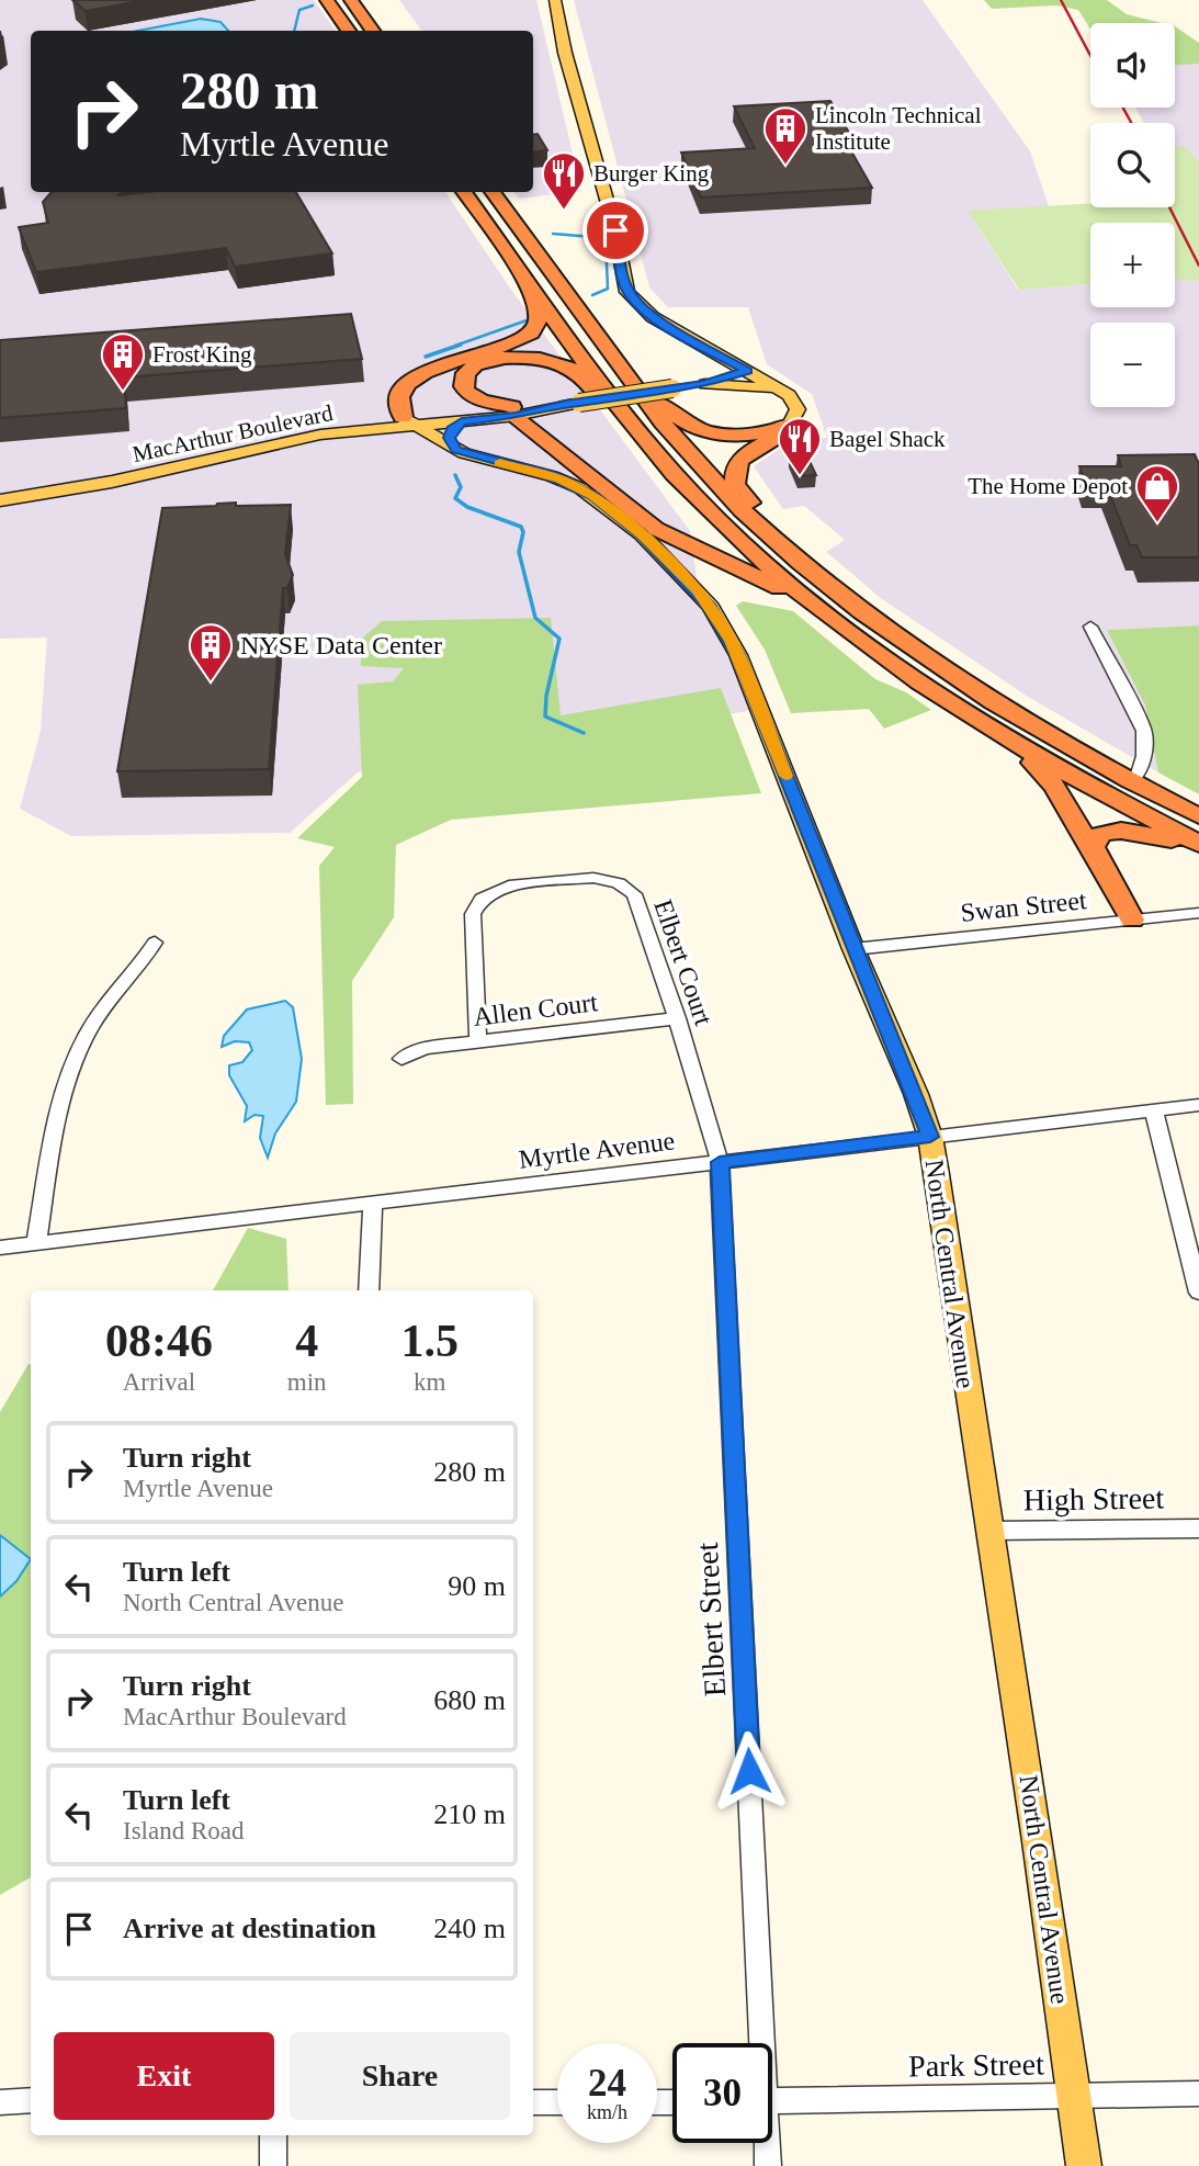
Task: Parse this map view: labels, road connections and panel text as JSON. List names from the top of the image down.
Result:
{
  "streets": {
    "main road": ["MacArthur Boulevard", "North Central Avenue"],
    "street": [
      "Swan Street",
      "Elbert Court",
      "Allen Court",
      "Myrtle Avenue",
      "High Street",
      "Elbert Street",
      "Park Street"
    ]
  },
  "crossings": [
    ["MacArthur Boulevard", "North Central Avenue"],
    ["Swan Street", "North Central Avenue"],
    ["Elbert Court", "Allen Court"],
    ["Elbert Court", "Myrtle Avenue"],
    ["Elbert Court", "Elbert Street"],
    ["Myrtle Avenue", "North Central Avenue"],
    ["Myrtle Avenue", "Elbert Street"],
    ["North Central Avenue", "High Street"],
    ["North Central Avenue", "Park Street"]
  ],
  "places": {
    "building": ["Lincoln Technical Institute", "Frost King", "NYSE Data Center"],
    "restaurant": ["Burger King", "Bagel Shack"],
    "shop": ["The Home Depot"]
  },
  "page": {
    "map_buttons": ["+", "−"],
    "turn": ["280 m", "Myrtle Avenue"],
    "eta": [
      "08:46",
      "Arrival",
      "4",
      "min",
      "1.5",
      "km"
    ],
    "list": [
      {
        "name": "Turn right",
        "note": "Myrtle Avenue",
        "value": "280 m"
      },
      {
        "name": "Turn left",
        "note": "North Central Avenue",
        "value": "90 m"
      },
      {
        "name": "Turn right",
        "note": "MacArthur Boulevard",
        "value": "680 m"
      },
      {
        "name": "Turn left",
        "note": "Island Road",
        "value": "210 m"
      },
      {
        "name": "Arrive at destination",
        "value": "240 m"
      }
    ],
    "buttons": ["Exit", "Share"],
    "speed": "24 km/h",
    "limit": "30"
  }
}
